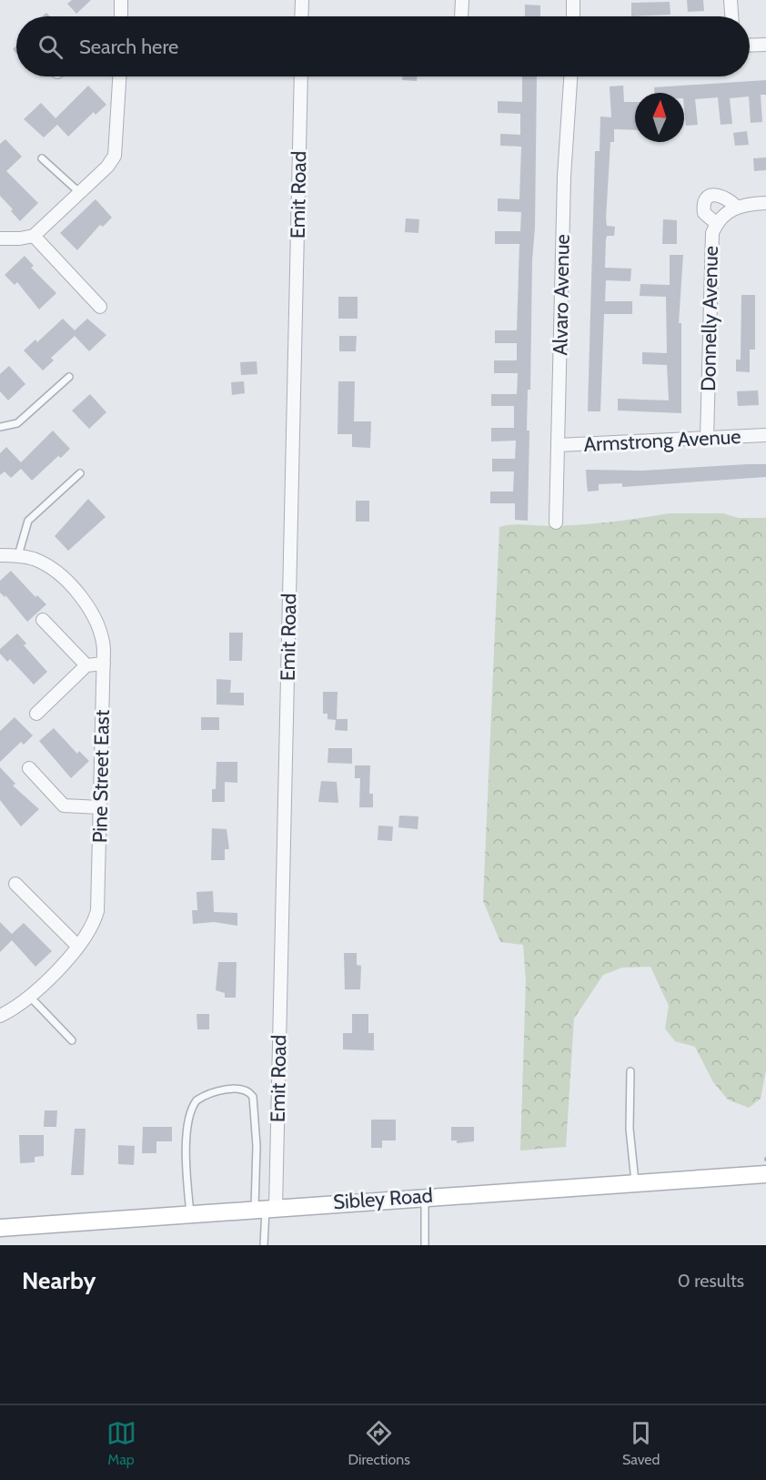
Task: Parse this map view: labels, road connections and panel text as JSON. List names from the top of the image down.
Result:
{
  "streets": {
    "main road": ["Sibley Road"],
    "street": [
      "Emit Road",
      "Alvaro Avenue",
      "Donnelly Avenue",
      "Armstrong Avenue",
      "Pine Street East"
    ]
  },
  "crossings": [
    ["Emit Road", "Sibley Road"],
    ["Alvaro Avenue", "Armstrong Avenue"],
    ["Donnelly Avenue", "Armstrong Avenue"]
  ],
  "north": "top",
  "page": {
    "search": "Search here",
    "heading": ["Nearby", "0 results"],
    "nav": ["Map", "Directions", "Saved"]
  }
}
